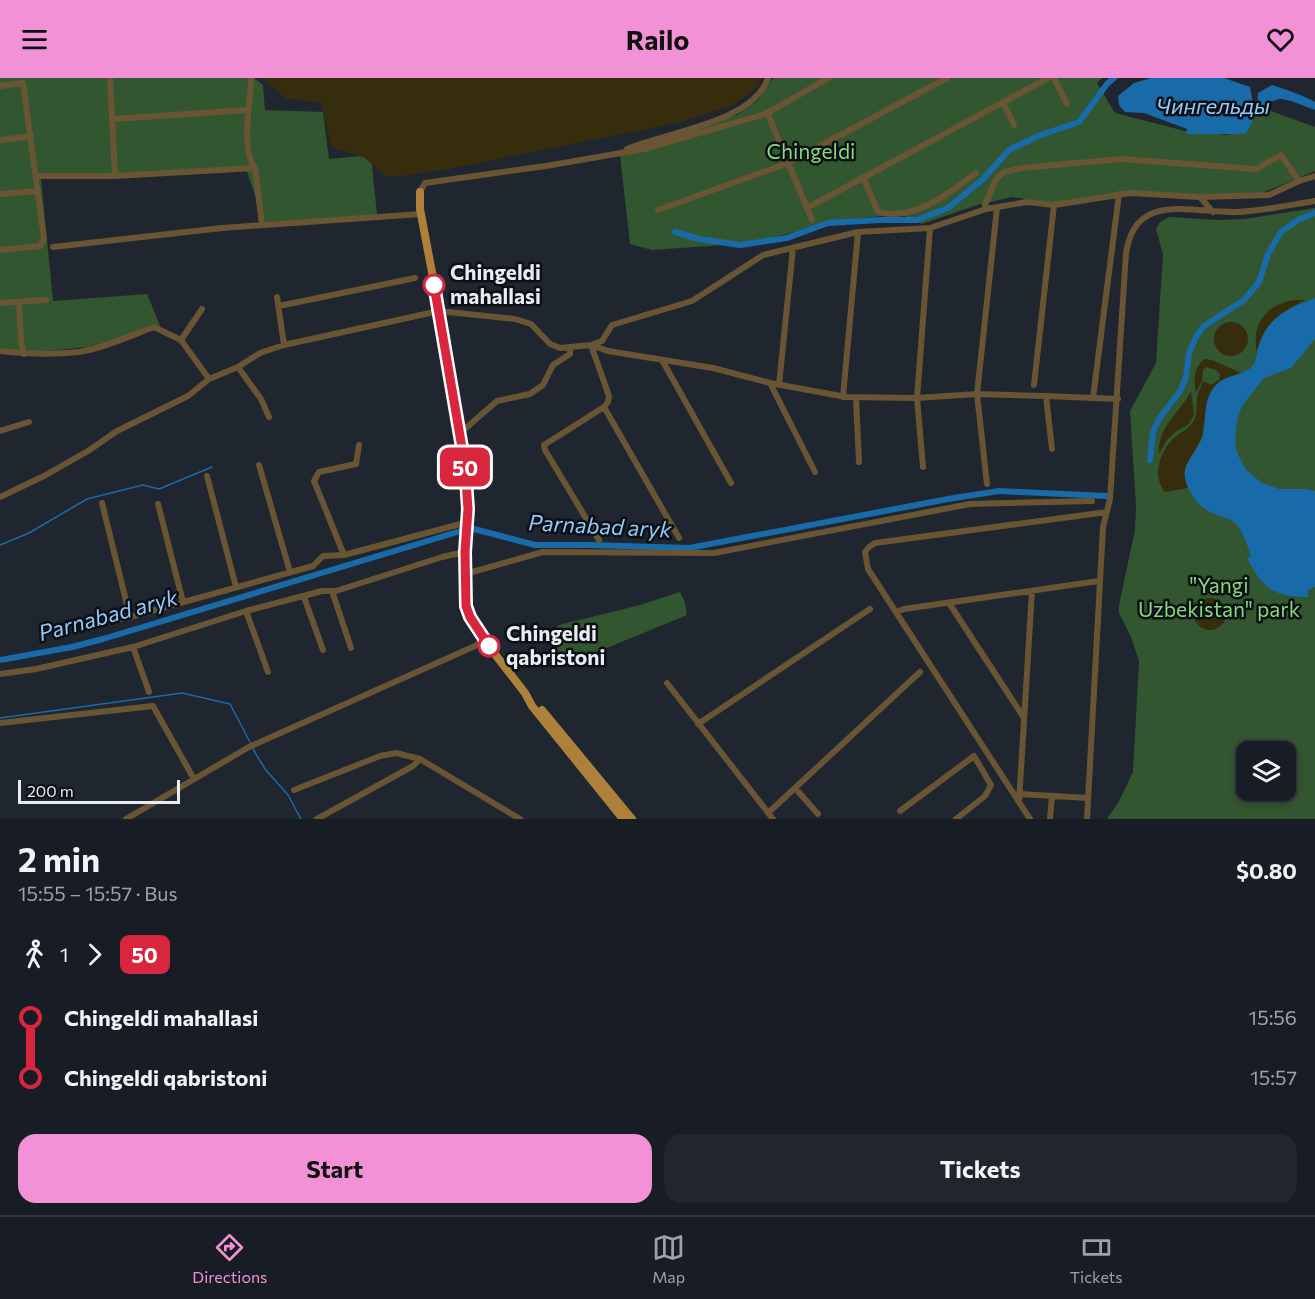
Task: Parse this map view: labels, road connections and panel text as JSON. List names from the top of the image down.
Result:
{
  "water": ["Чингельды", "Parnabad aryk"],
  "parks": ["Chingeldi", "\"Yangi Uzbekistan\" park"],
  "places": ["Chingeldi mahallasi", "Chingeldi qabristoni"],
  "lines": ["bus line 50"],
  "scale_bar": "200 m",
  "page": {
    "header": "Railo",
    "on_map": "50",
    "scale": "200 m",
    "heading": ["2 min", "15:55 – 15:57 · Bus", "$0.80"],
    "legs": ["1", "50"],
    "list": [
      {
        "name": "Chingeldi mahallasi",
        "value": "15:56"
      },
      {
        "name": "Chingeldi qabristoni",
        "value": "15:57"
      }
    ],
    "buttons": ["Start", "Tickets"],
    "tabs": ["Directions", "Map", "Tickets"]
  }
}
